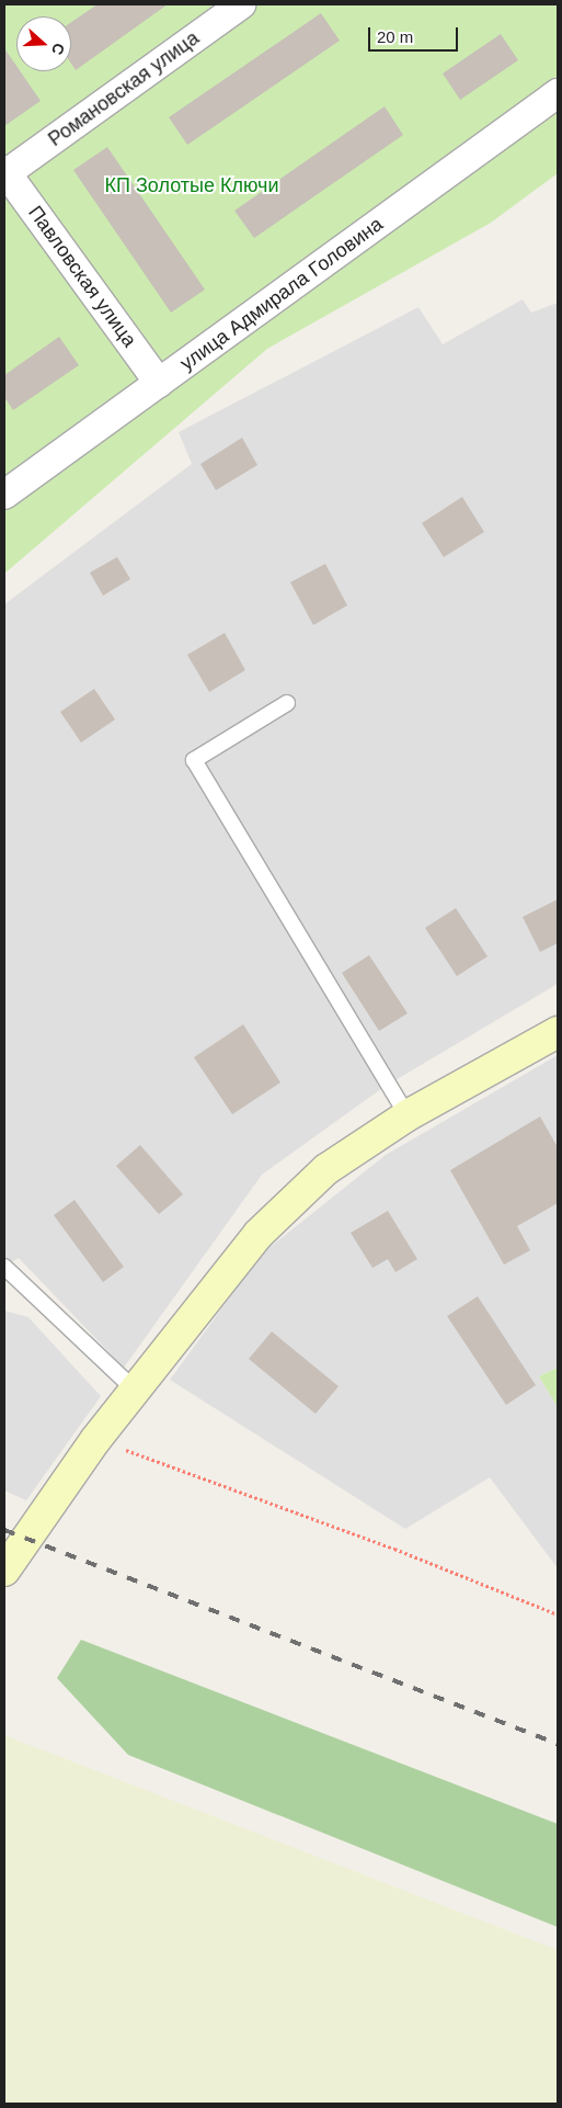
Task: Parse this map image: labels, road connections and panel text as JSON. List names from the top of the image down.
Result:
{
  "streets": {
    "street": ["Романовская улица", "Павловская улица", "улица Адмирала Головина"]
  },
  "crossings": [
    ["Романовская улица", "Павловская улица"],
    ["Павловская улица", "улица Адмирала Головина"]
  ],
  "parks": ["КП Золотые Ключи"],
  "scale_bar": "20 m",
  "north": "right"
}
